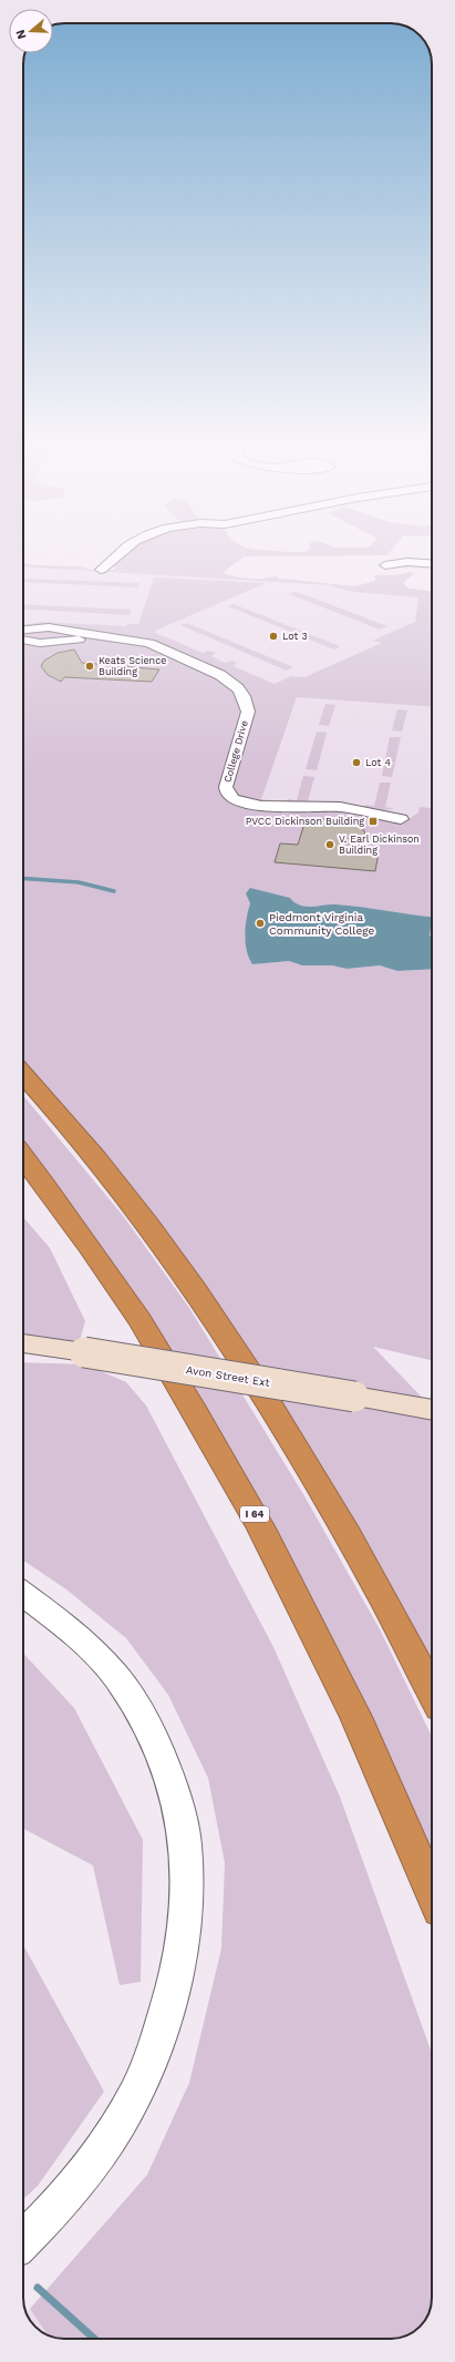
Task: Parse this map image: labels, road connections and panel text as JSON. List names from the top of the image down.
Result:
{
  "streets": {
    "highway": ["I 64"],
    "main road": ["Avon Street Ext"],
    "street": ["College Drive"]
  },
  "places": {
    "other": [
      "Lot 3",
      "Keats Science Building",
      "Lot 4",
      "V. Earl Dickinson Building",
      "Piedmont Virginia Community College"
    ],
    "transit": ["PVCC Dickinson Building"]
  },
  "north": "left"
}
